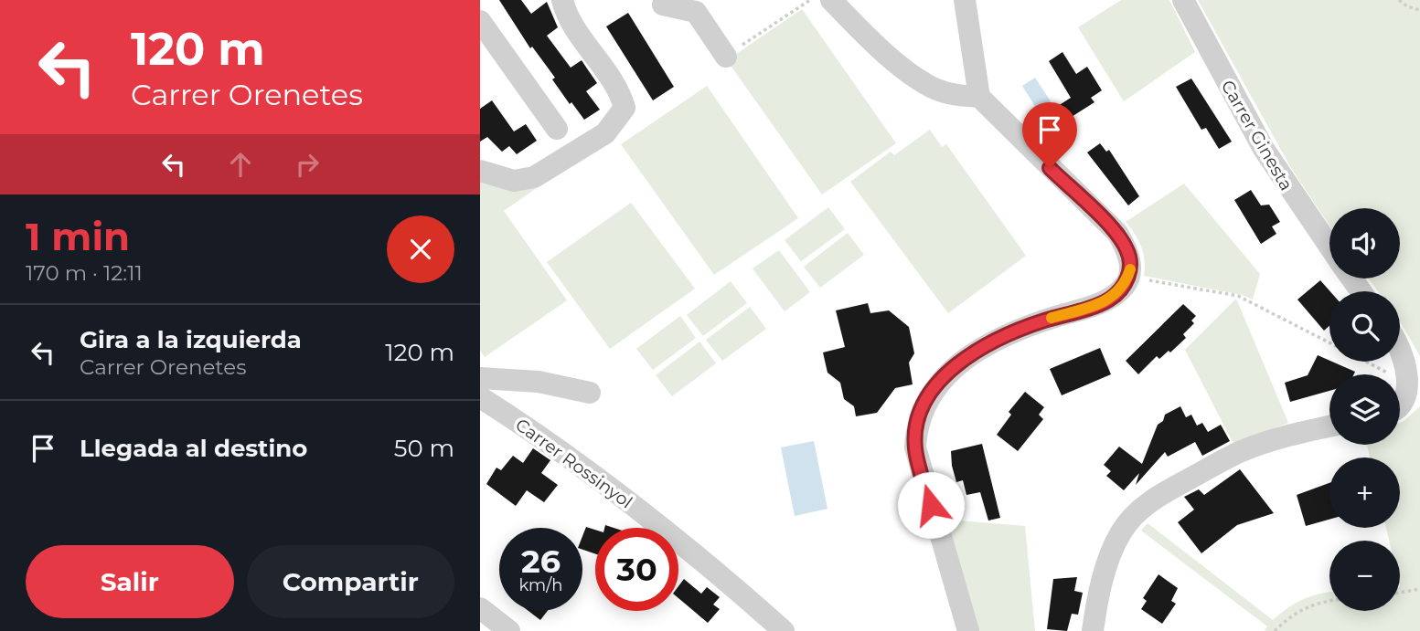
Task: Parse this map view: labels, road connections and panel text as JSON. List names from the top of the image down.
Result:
{
  "streets": {
    "street": ["Carrer Ginesta", "Carrer Rossinyol"]
  },
  "page": {
    "turn": ["120 m", "Carrer Orenetes"],
    "heading": ["1 min", "170 m · 12:11"],
    "map_buttons": ["+", "−"],
    "list": [
      {
        "name": "Gira a la izquierda",
        "note": "Carrer Orenetes",
        "value": "120 m"
      },
      {
        "name": "Llegada al destino",
        "value": "50 m"
      }
    ],
    "speed": "26 km/h",
    "limit": "30",
    "buttons": ["Salir", "Compartir"]
  }
}
